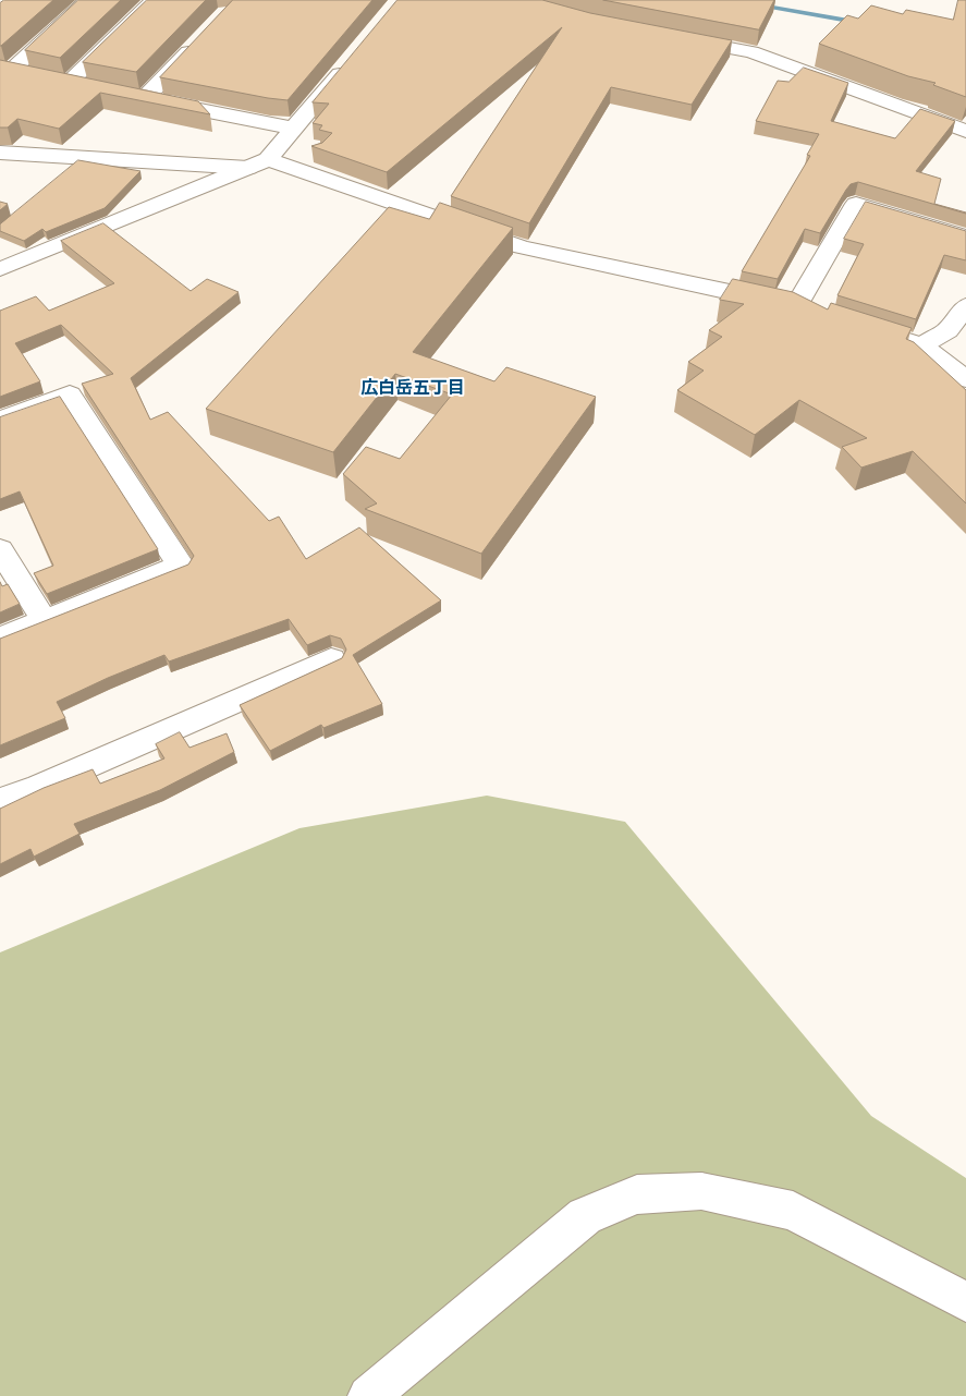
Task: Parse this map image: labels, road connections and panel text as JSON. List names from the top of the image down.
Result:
{
  "districts": ["広白岳五丁目"]
}
